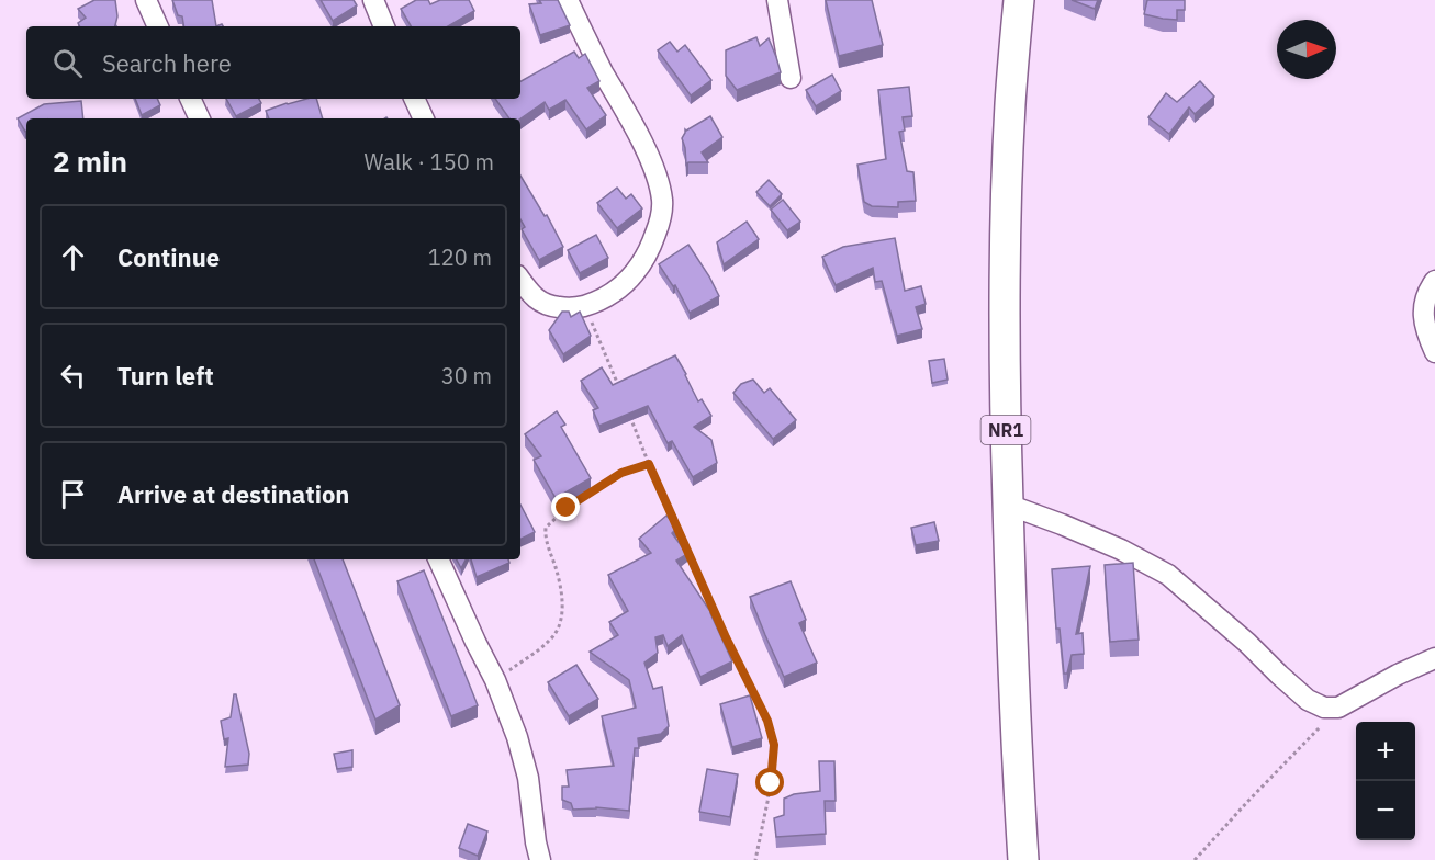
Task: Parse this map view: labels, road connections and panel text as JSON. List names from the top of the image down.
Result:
{
  "streets": {
    "highway": ["NR1"]
  },
  "north": "right",
  "page": {
    "search": "Search here",
    "heading": ["2 min", "Walk · 150 m"],
    "list": [
      ["Continue", "120 m"],
      ["Turn left", "30 m"],
      "Arrive at destination"
    ],
    "map_buttons": ["+", "−"]
  }
}
